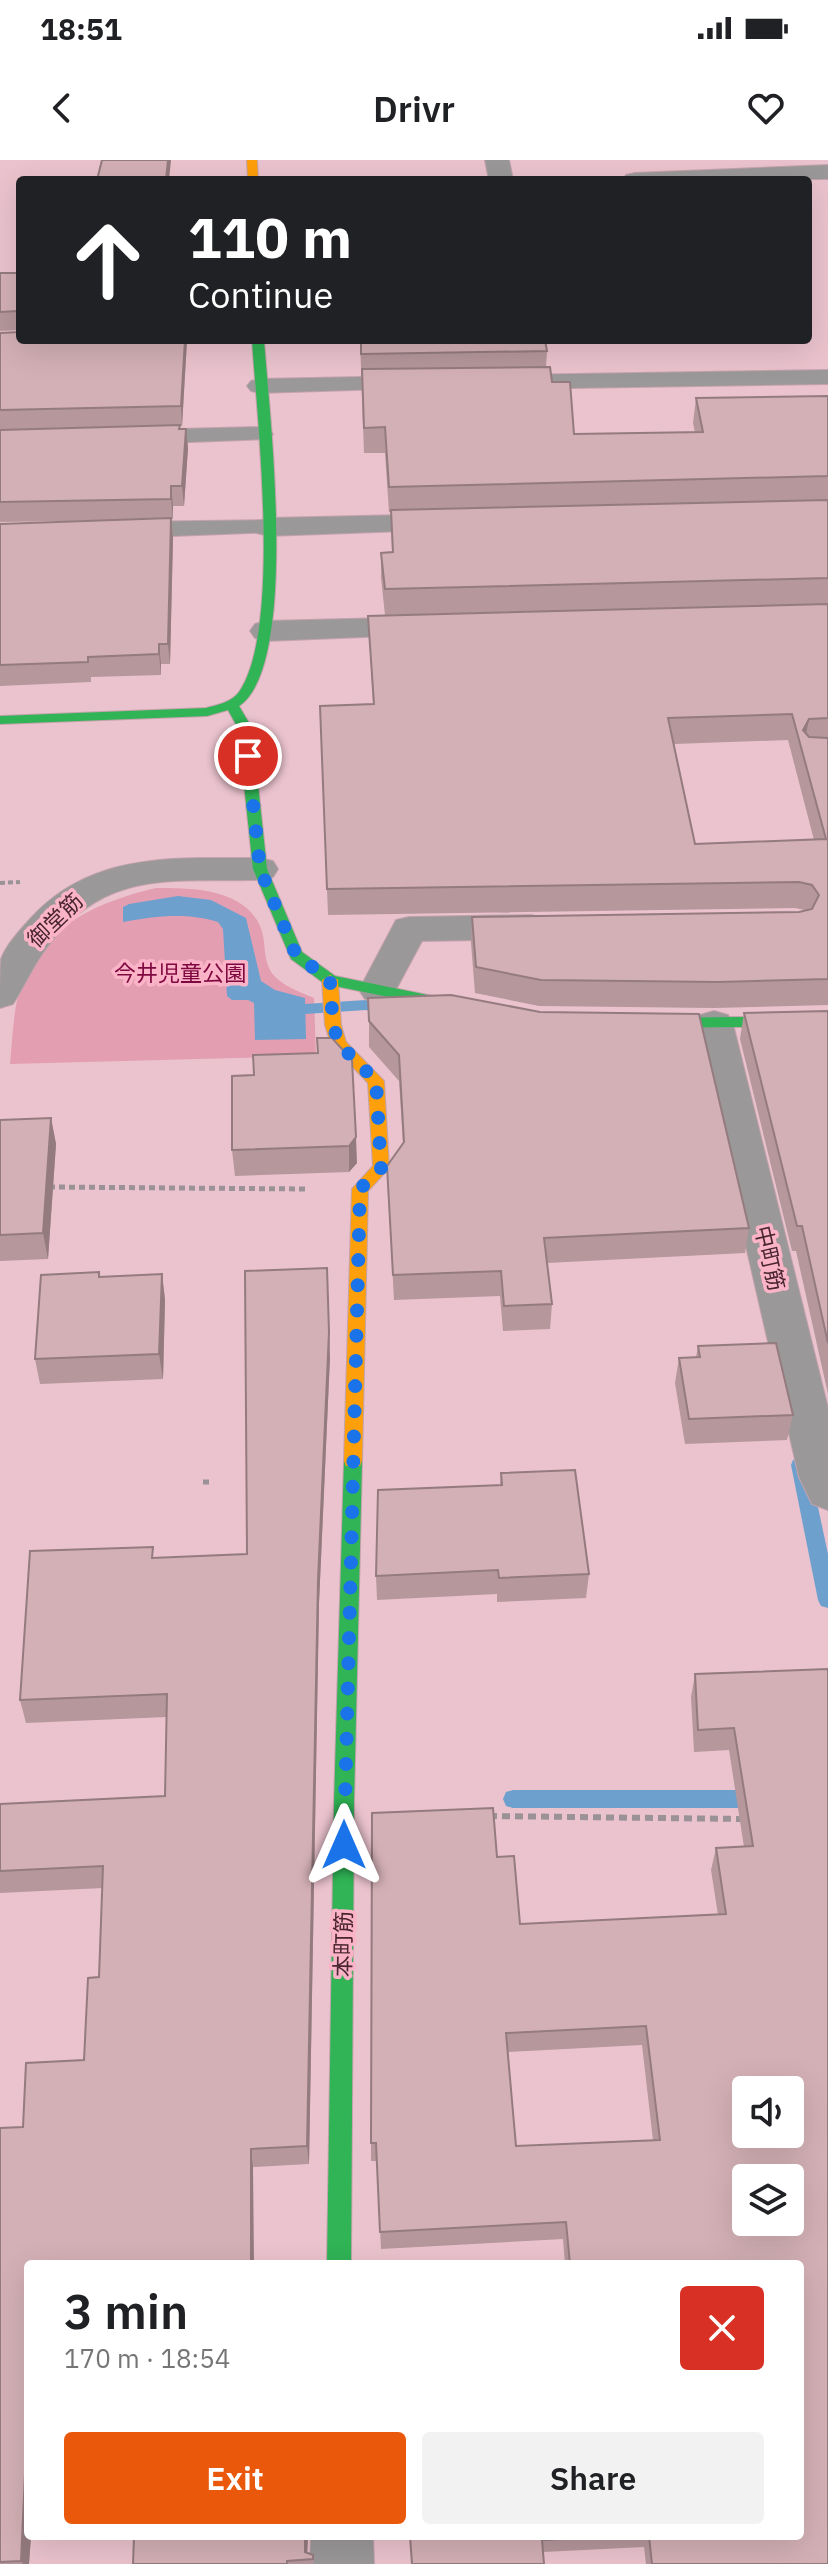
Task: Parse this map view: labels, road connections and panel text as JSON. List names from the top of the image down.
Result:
{
  "streets": {
    "street": ["御堂筋", "中町筋", "本町筋"]
  },
  "parks": ["今井児童公園"],
  "page": {
    "status": "18:51",
    "header": "Drivr",
    "turn": ["110 m", "Continue"],
    "heading": ["3 min", "170 m · 18:54"],
    "buttons": ["Exit", "Share"]
  }
}
